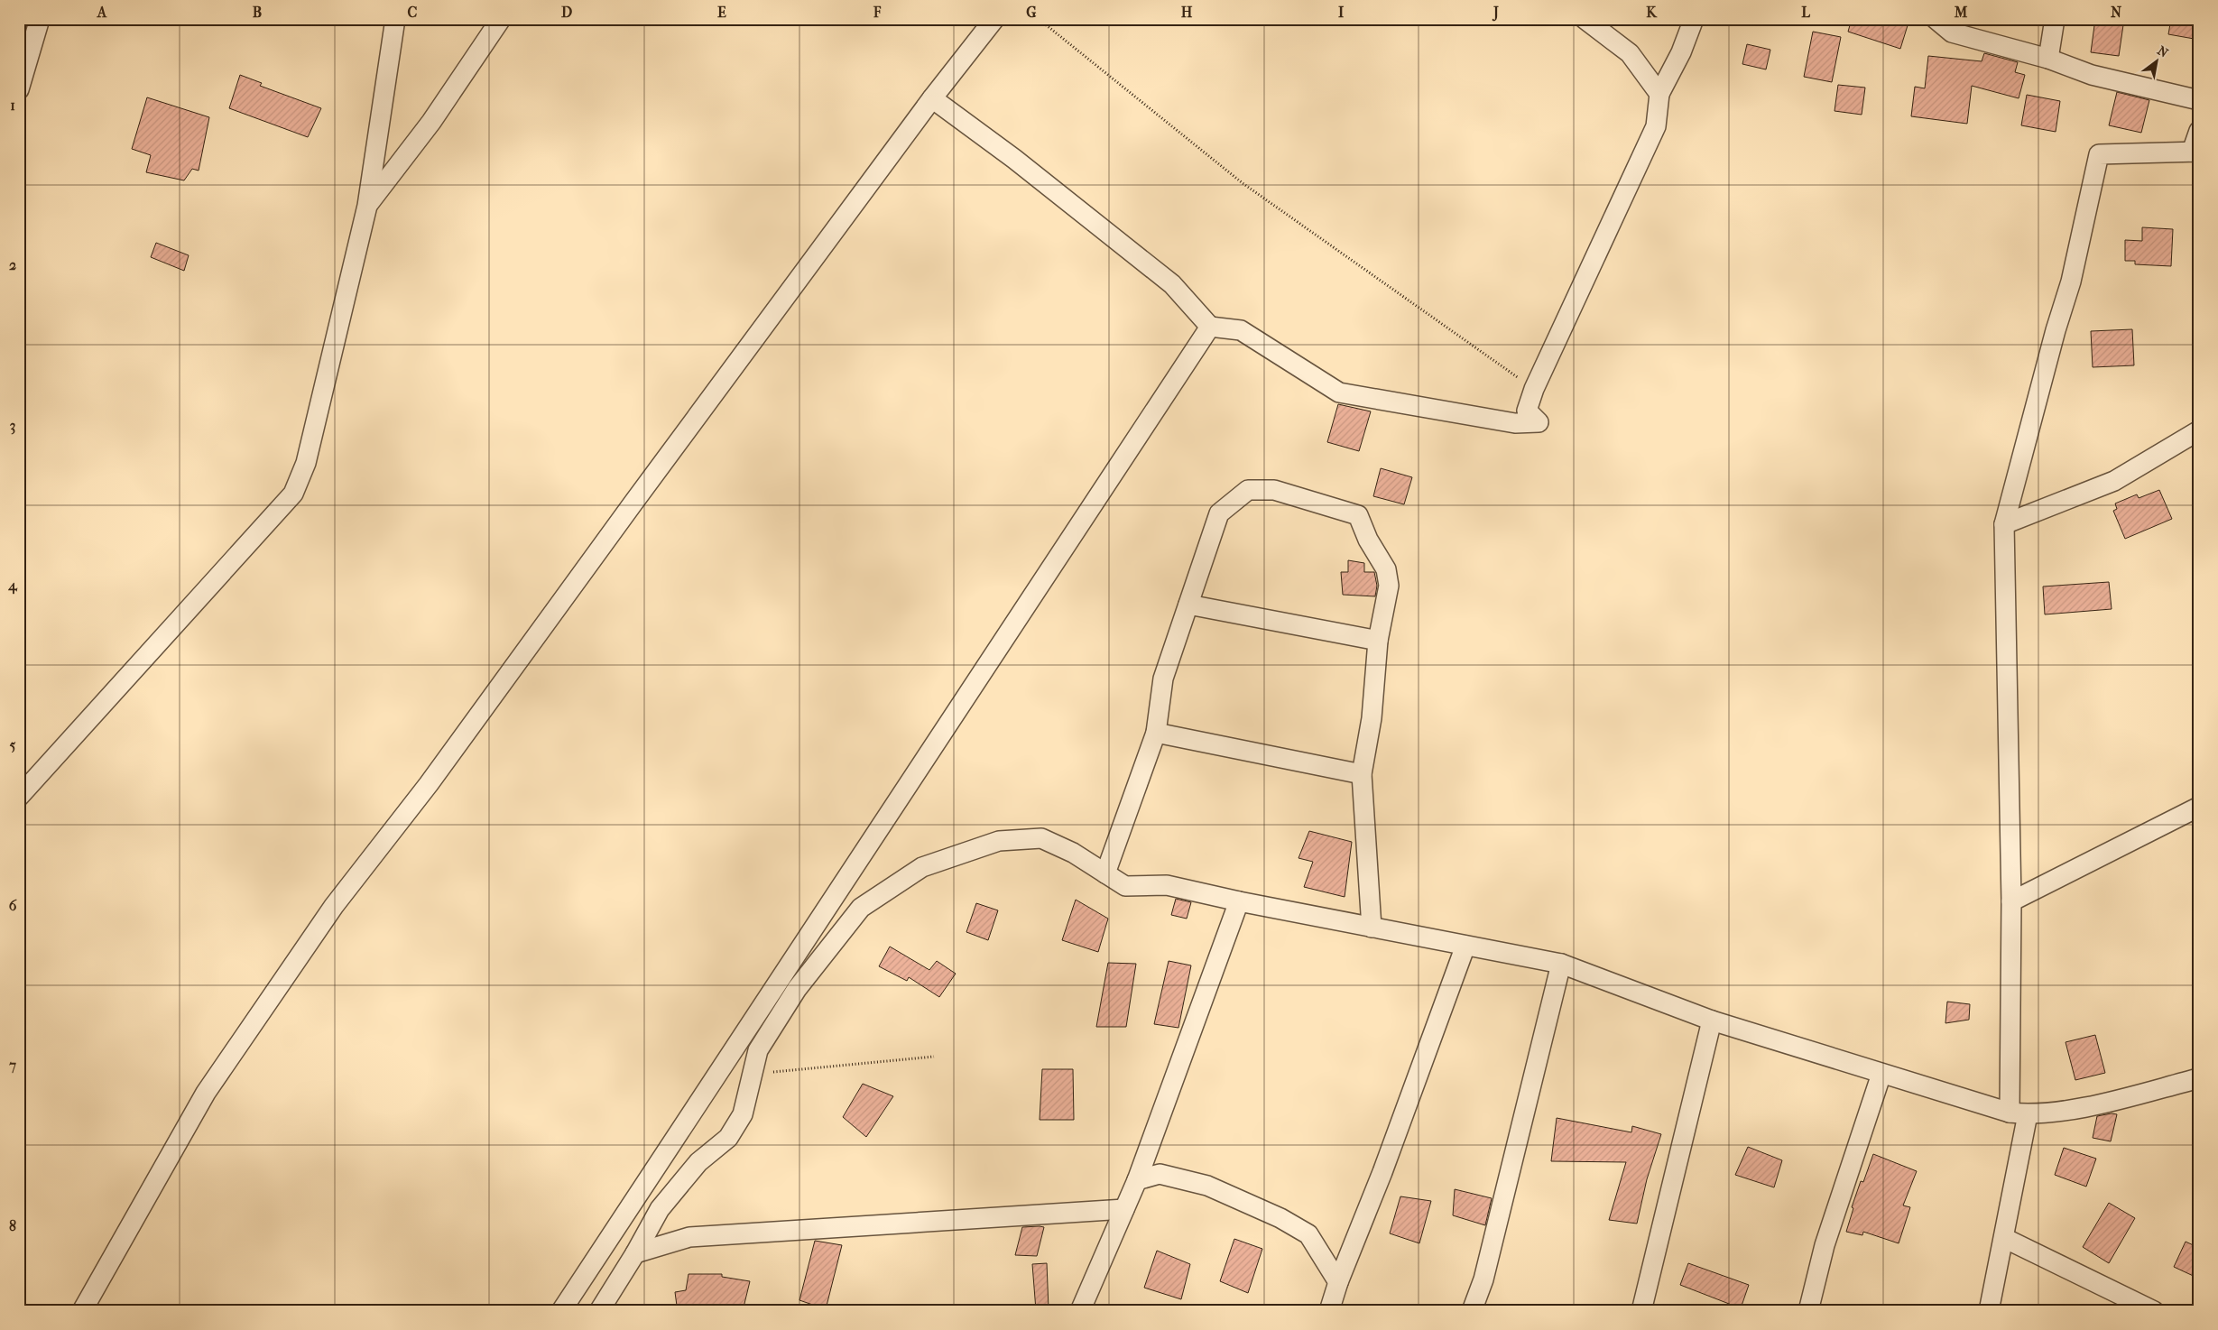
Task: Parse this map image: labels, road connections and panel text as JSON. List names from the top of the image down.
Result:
{
  "north": "top right",
  "grid": {
    "columns": [
      "A",
      "B",
      "C",
      "D",
      "E",
      "F",
      "G",
      "H",
      "I",
      "J",
      "K",
      "L",
      "M",
      "N"
    ],
    "rows": [
      "1",
      "2",
      "3",
      "4",
      "5",
      "6",
      "7",
      "8"
    ]
  }
}
